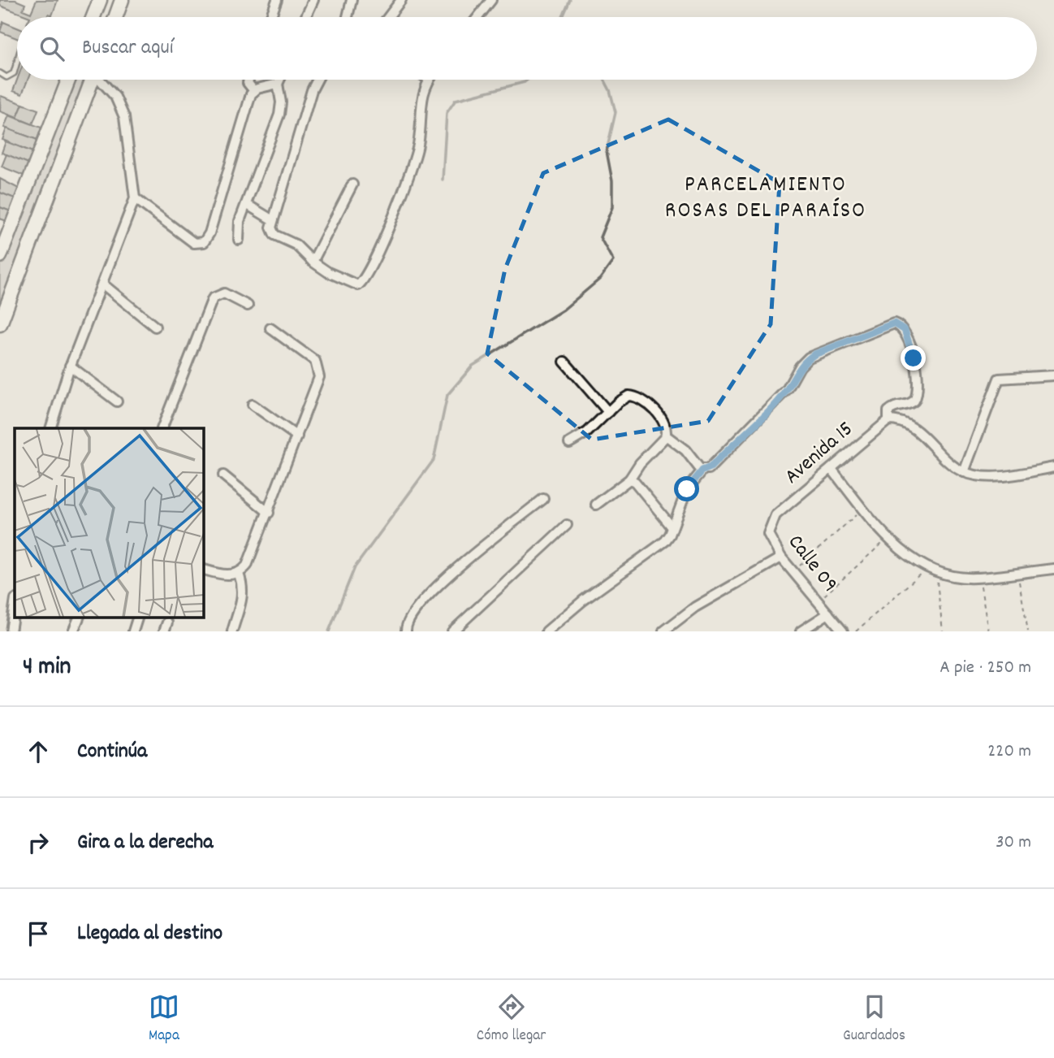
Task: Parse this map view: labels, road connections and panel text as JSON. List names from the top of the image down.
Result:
{
  "streets": {
    "street": ["Avenida 15", "Calle 09"]
  },
  "crossings": [
    ["Avenida 15", "Calle 09"]
  ],
  "districts": ["PARCELAMIENTO ROSAS DEL PARAÍSO"],
  "page": {
    "search": "Buscar aquí",
    "heading": ["4 min", "A pie · 250 m"],
    "list": [
      ["Continúa", "220 m"],
      ["Gira a la derecha", "30 m"],
      "Llegada al destino"
    ],
    "nav": ["Mapa", "Cómo llegar", "Guardados"]
  }
}
